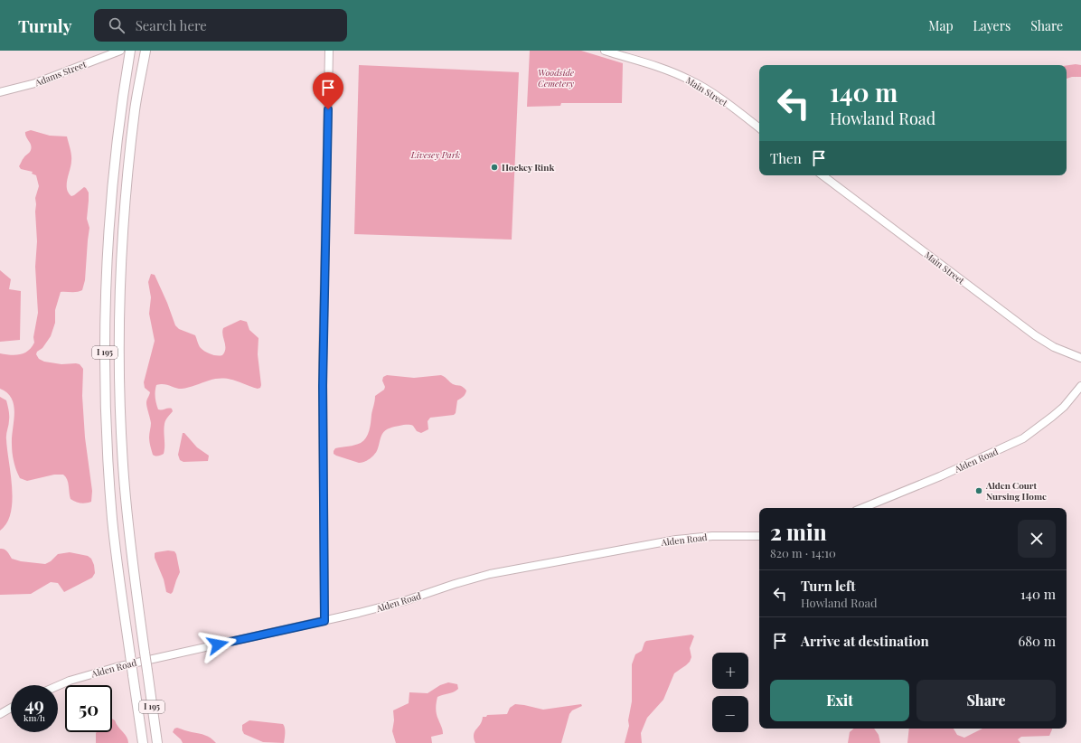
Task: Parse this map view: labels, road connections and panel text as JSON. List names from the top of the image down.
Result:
{
  "streets": {
    "highway": ["I 195"],
    "main road": ["Adams Street", "Main Street", "Alden Road"]
  },
  "parks": ["Woodside Cemetery", "Livesey Park"],
  "places": ["Hockey Rink", "Alden Court Nursing Home"],
  "page": {
    "header": "Turnly",
    "search": "Search here",
    "nav": ["Map", "Layers", "Share"],
    "turn": ["140 m", "Howland Road"],
    "then": "Then",
    "heading": ["2 min", "820 m · 14:10"],
    "list": [
      {
        "name": "Turn left",
        "note": "Howland Road",
        "value": "140 m"
      },
      {
        "name": "Arrive at destination",
        "value": "680 m"
      }
    ],
    "map_buttons": ["+", "−"],
    "buttons": ["Exit", "Share"],
    "speed": "49 km/h",
    "limit": "50"
  }
}
